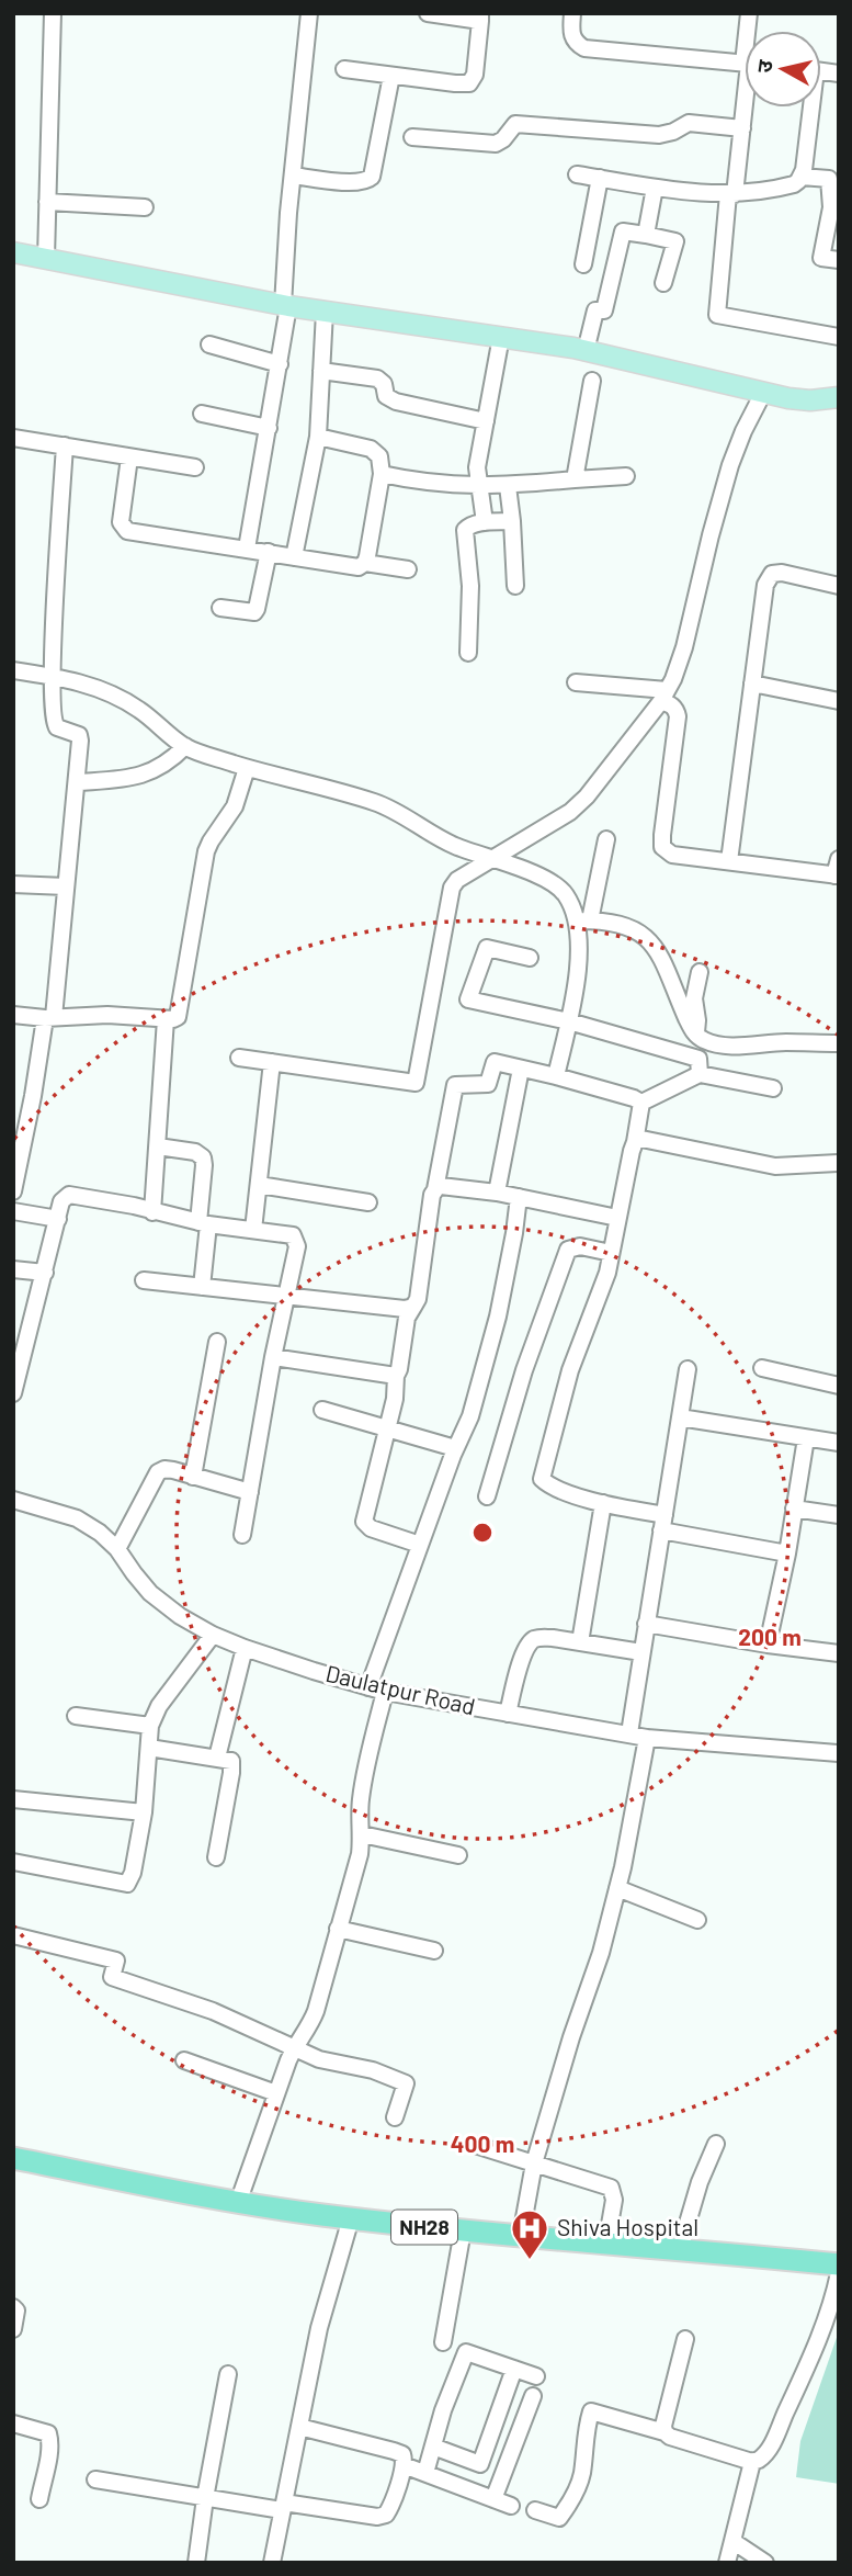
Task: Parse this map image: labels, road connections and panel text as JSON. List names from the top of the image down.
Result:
{
  "streets": {
    "highway": ["NH28"],
    "street": ["Daulatpur Road"]
  },
  "places": {
    "hospital": ["Shiva Hospital"]
  },
  "north": "left",
  "rings": ["200 m", "400 m"]
}
